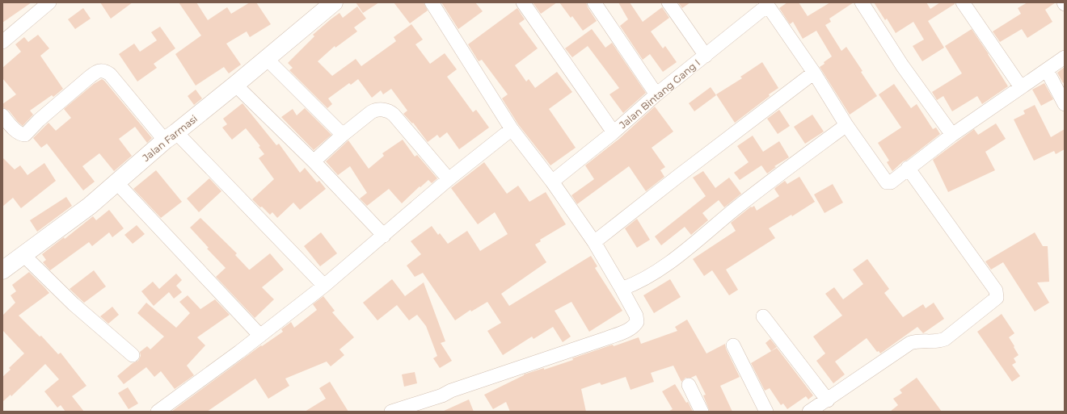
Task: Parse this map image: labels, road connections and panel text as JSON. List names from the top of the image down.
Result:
{
  "streets": {
    "street": ["Jalan Bintang Gang I", "Jalan Farmasi"]
  }
}
